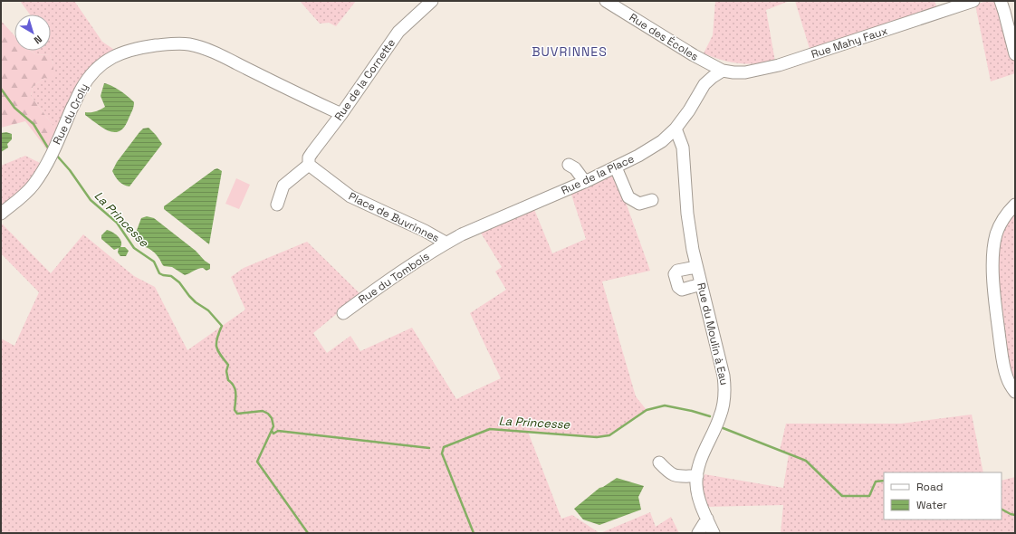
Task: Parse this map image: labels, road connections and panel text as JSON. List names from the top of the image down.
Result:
{
  "streets": {
    "street": [
      "Rue des Écoles",
      "Rue Mahy Faux",
      "Rue de la Cornette",
      "Rue du Croly",
      "Rue de la Place",
      "Place de Buvrinnes",
      "Rue du Tombois",
      "Rue du Moulin à Eau"
    ]
  },
  "crossings": [
    ["Rue des Écoles", "Rue Mahy Faux"],
    ["Rue des Écoles", "Rue de la Place"],
    ["Rue Mahy Faux", "Rue de la Place"],
    ["Rue de la Cornette", "Rue du Croly"],
    ["Rue de la Cornette", "Place de Buvrinnes"],
    ["Rue de la Place", "Place de Buvrinnes"],
    ["Rue de la Place", "Rue du Tombois"],
    ["Rue de la Place", "Rue du Moulin à Eau"],
    ["Place de Buvrinnes", "Rue du Tombois"]
  ],
  "districts": ["BUVRINNES"],
  "water": ["La Princesse"],
  "legend": ["Road", "Water"],
  "north": "bottom right"
}
